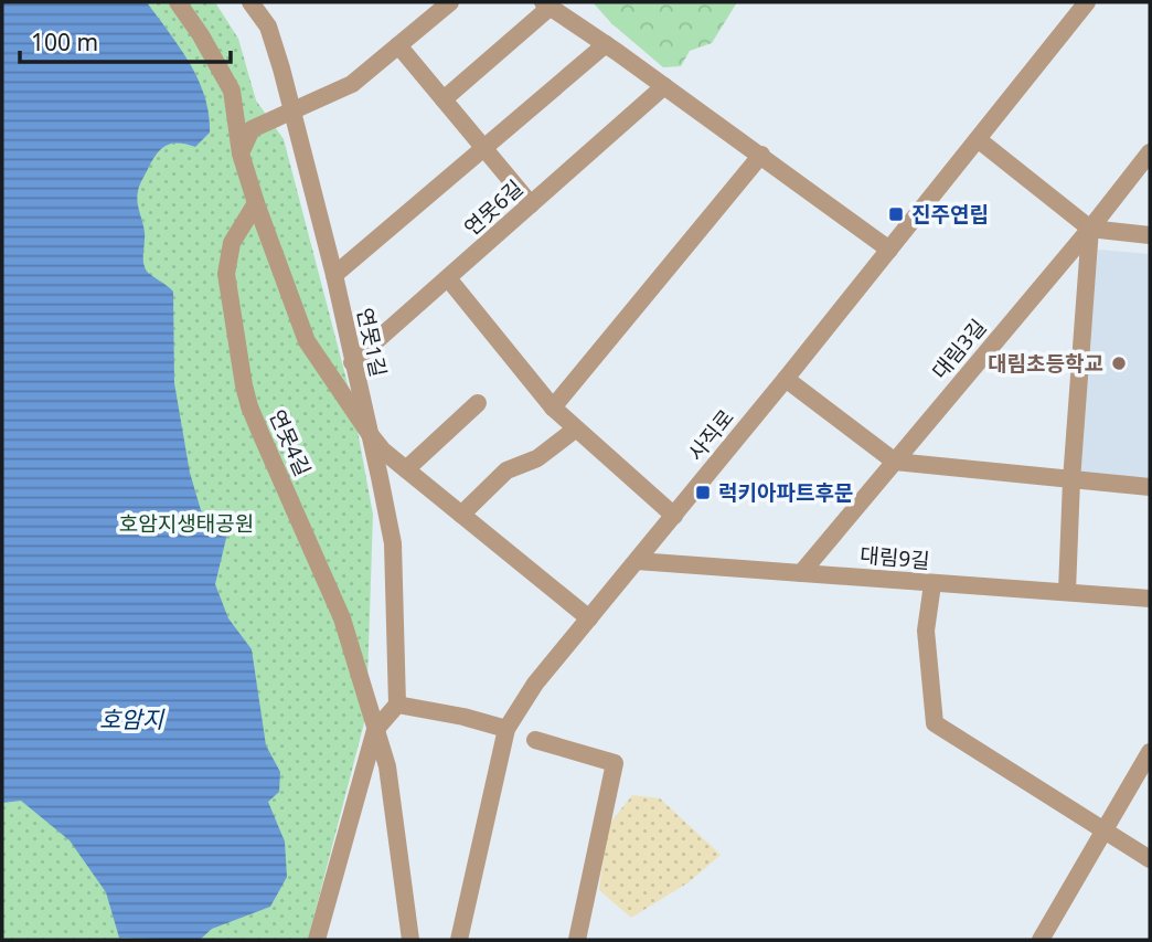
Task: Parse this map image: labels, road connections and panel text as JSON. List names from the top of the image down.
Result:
{
  "streets": {
    "street": [
      "연못6길",
      "연못1길",
      "대림3길",
      "사직로",
      "연못4길",
      "대림9길"
    ]
  },
  "crossings": [
    ["연못6길", "연못1길"],
    ["대림3길", "대림9길"],
    ["사직로", "대림9길"]
  ],
  "water": ["호암지"],
  "parks": ["호암지생태공원"],
  "places": {
    "transit": ["진주연립", "럭키아파트후문"],
    "other": ["대림초등학교"]
  },
  "scale_bar": "100 m"
}
